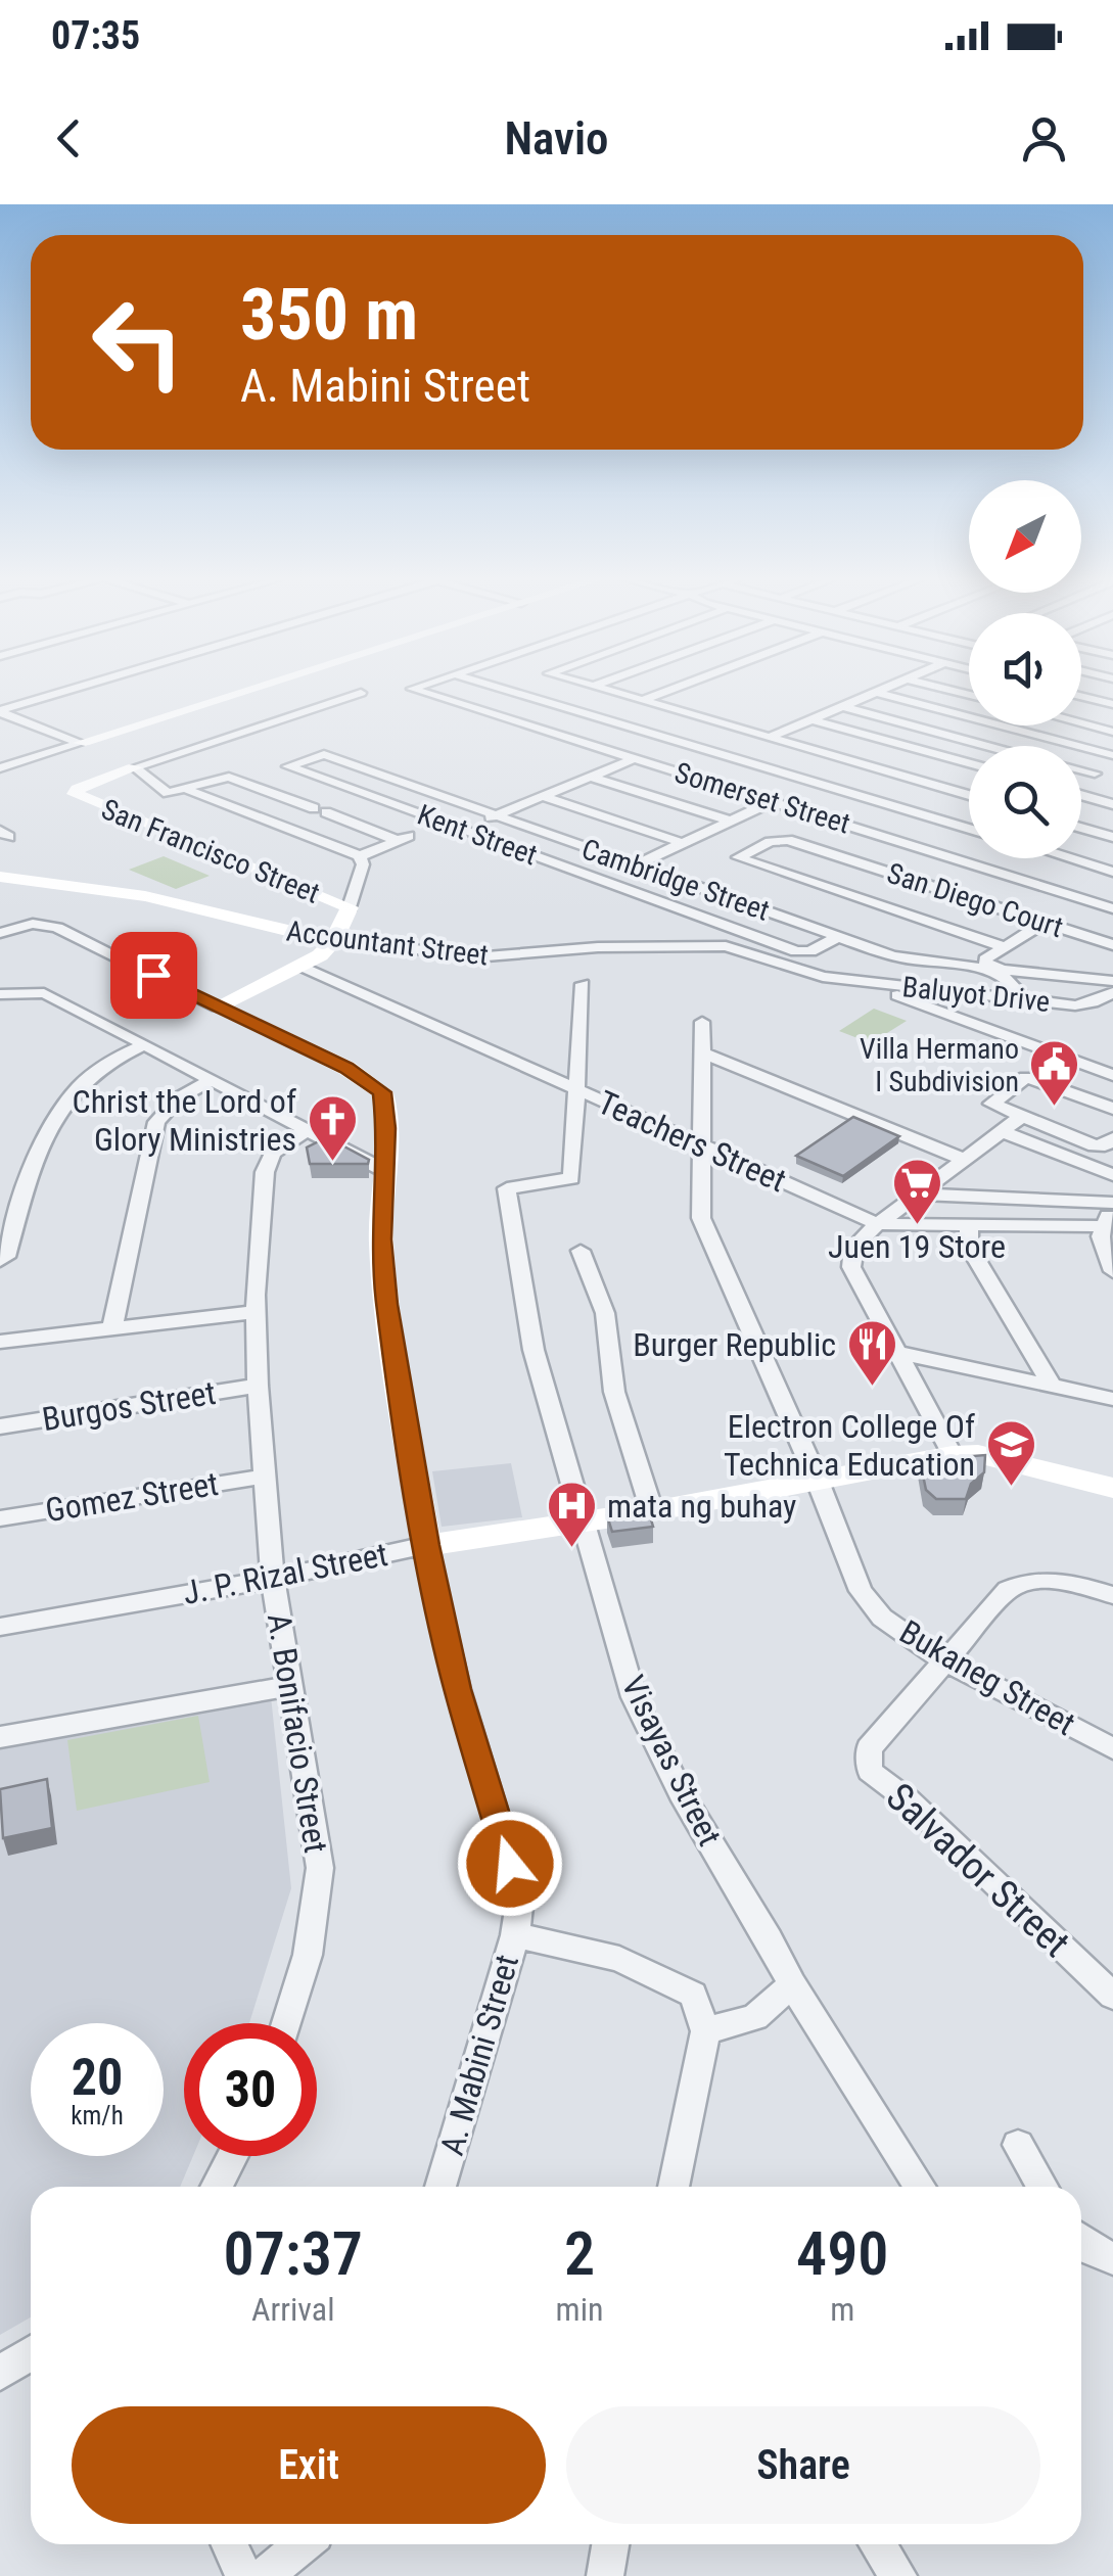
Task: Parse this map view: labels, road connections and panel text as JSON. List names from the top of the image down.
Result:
{
  "streets": {
    "street": [
      "Somerset Street",
      "Kent Street",
      "San Francisco Street",
      "Cambridge Street",
      "San Diego Court",
      "Accountant Street",
      "Baluyot Drive",
      "Teachers Street",
      "Burgos Street",
      "Gomez Street",
      "J. P. Rizal Street",
      "Bukaneg Street",
      "A. Bonifacio Street",
      "Visayas Street",
      "Salvador Street",
      "A. Mabini Street"
    ]
  },
  "crossings": [
    ["Kent Street", "Cambridge Street"],
    ["Cambridge Street", "Baluyot Drive"],
    ["Accountant Street", "Baluyot Drive"],
    ["Teachers Street", "Bukaneg Street"],
    ["Teachers Street", "Visayas Street"],
    ["Burgos Street", "A. Bonifacio Street"],
    ["Gomez Street", "A. Bonifacio Street"],
    ["J. P. Rizal Street", "Bukaneg Street"],
    ["J. P. Rizal Street", "A. Bonifacio Street"],
    ["J. P. Rizal Street", "Visayas Street"],
    ["J. P. Rizal Street", "A. Mabini Street"],
    ["Bukaneg Street", "Salvador Street"]
  ],
  "places": {
    "public building": ["Villa Hermano I Subdivision"],
    "church": ["Christ the Lord of Glory Ministries"],
    "supermarket": ["Juen 19 Store"],
    "restaurant": ["Burger Republic"],
    "school or university": ["Electron College Of Technica Education"],
    "hospital": ["mata ng buhay"]
  },
  "north": "bottom left",
  "page": {
    "status": "07:35",
    "header": "Navio",
    "turn": ["350 m", "A. Mabini Street"],
    "speed": "20 km/h",
    "limit": "30",
    "eta": [
      "07:37",
      "Arrival",
      "2",
      "min",
      "490",
      "m"
    ],
    "buttons": ["Exit", "Share"]
  }
}
